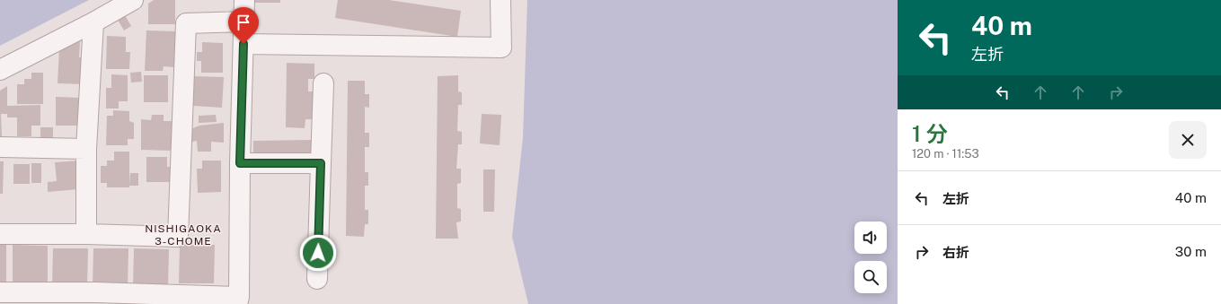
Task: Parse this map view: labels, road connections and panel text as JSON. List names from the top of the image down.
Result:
{
  "districts": ["NISHIGAOKA 3-CHOME"],
  "page": {
    "turn": ["40 m", "左折"],
    "heading": ["1 分", "120 m · 11:53"],
    "list": [
      {
        "name": "左折",
        "value": "40 m"
      },
      {
        "name": "右折",
        "value": "30 m"
      }
    ]
  }
}
